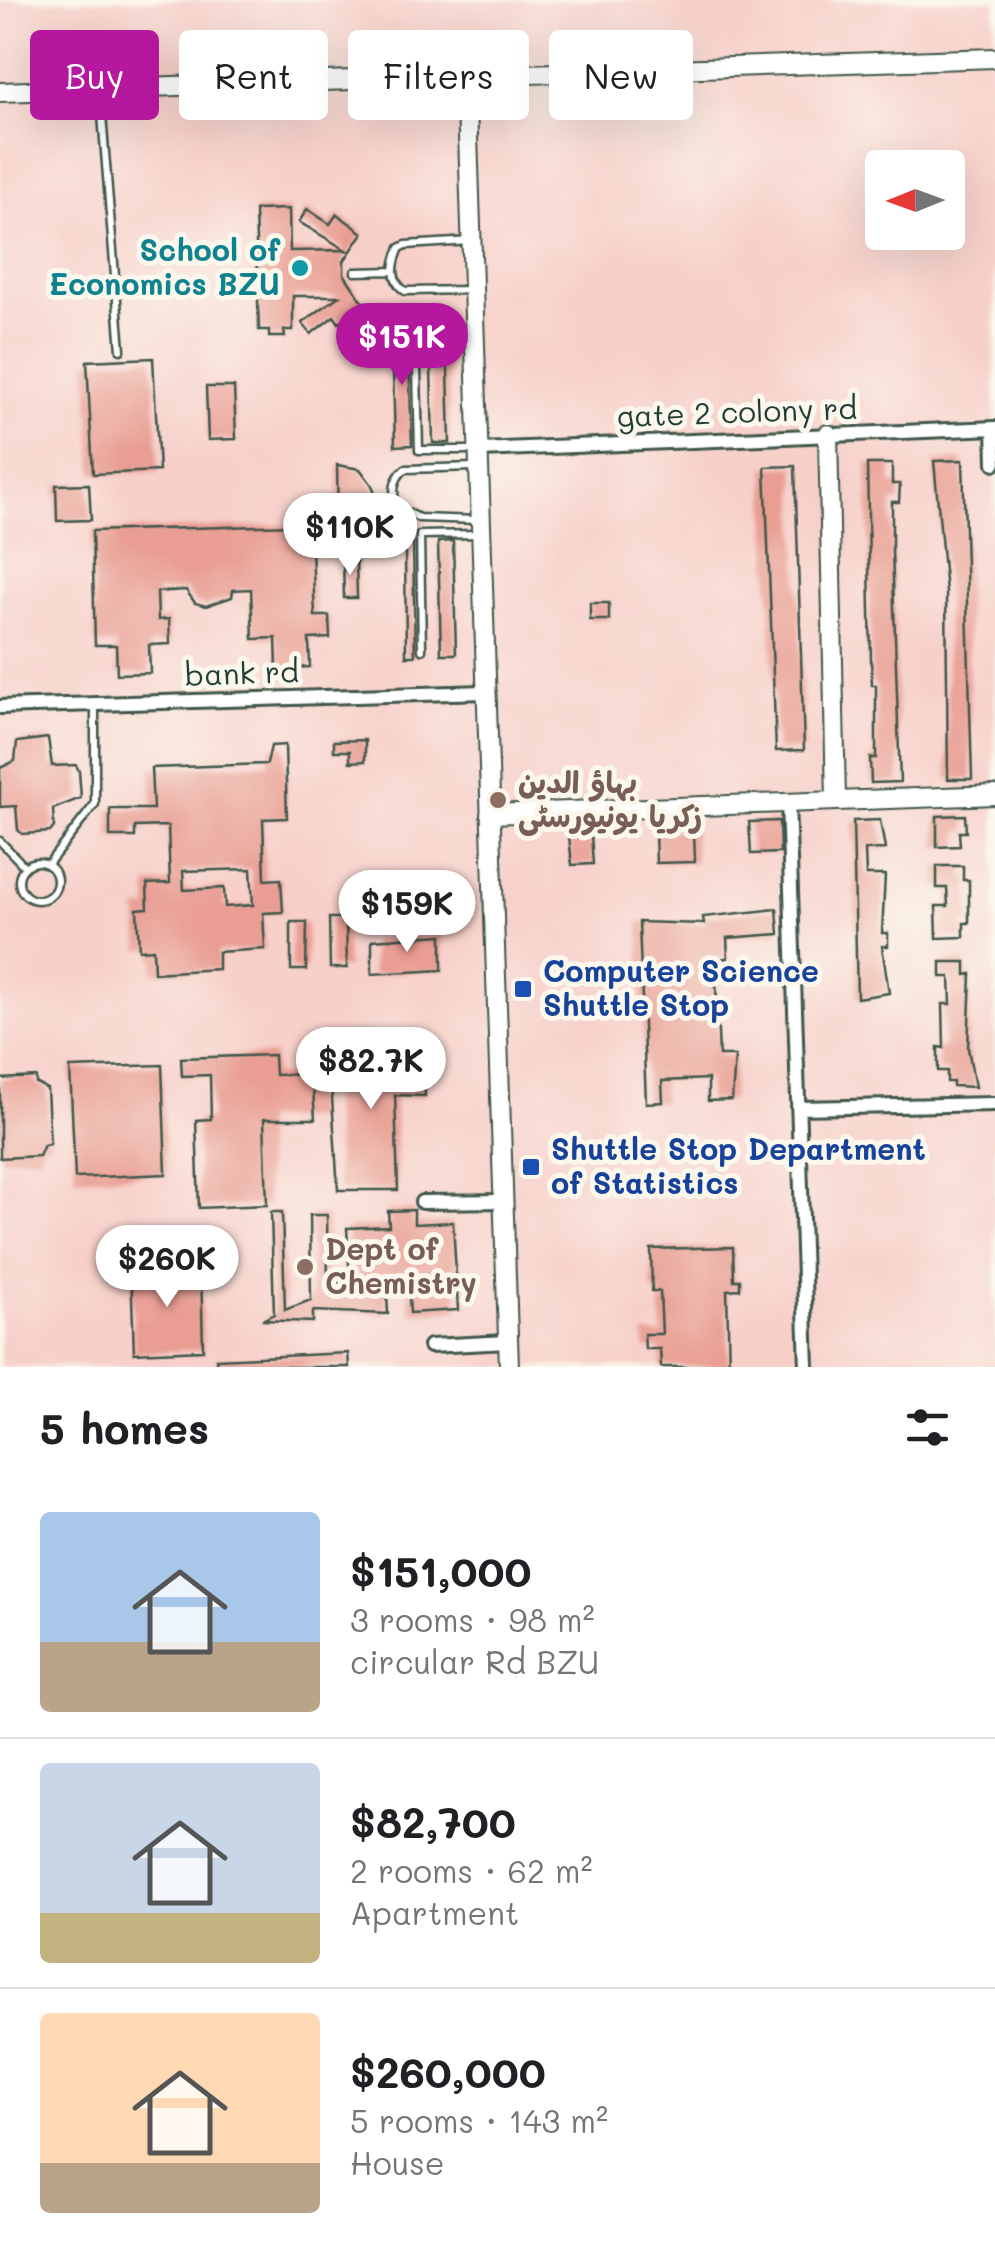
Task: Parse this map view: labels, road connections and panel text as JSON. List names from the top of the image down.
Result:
{
  "streets": {
    "street": ["gate 2 colony rd", "bank rd"]
  },
  "places": {
    "other": ["School of Economics BZU", "بہاؤ الدین زکریا یونیورسٹی", "Dept of Chemistry"],
    "transit": ["Computer Science Shuttle Stop", "Shuttle Stop Department of Statistics"]
  },
  "north": "left",
  "page": {
    "chip": [
      "Buy",
      "Rent",
      "Filters",
      "New"
    ],
    "price": [
      "$151K",
      "$110K",
      "$159K",
      "$82.7K",
      "$260K"
    ],
    "heading": "5 homes",
    "list": [
      {
        "name": "$151,000",
        "note": "3 rooms · 98 m² · circular Rd BZU"
      },
      {
        "name": "$82,700",
        "note": "2 rooms · 62 m² · Apartment"
      },
      {
        "name": "$260,000",
        "note": "5 rooms · 143 m² · House"
      }
    ]
  }
}
